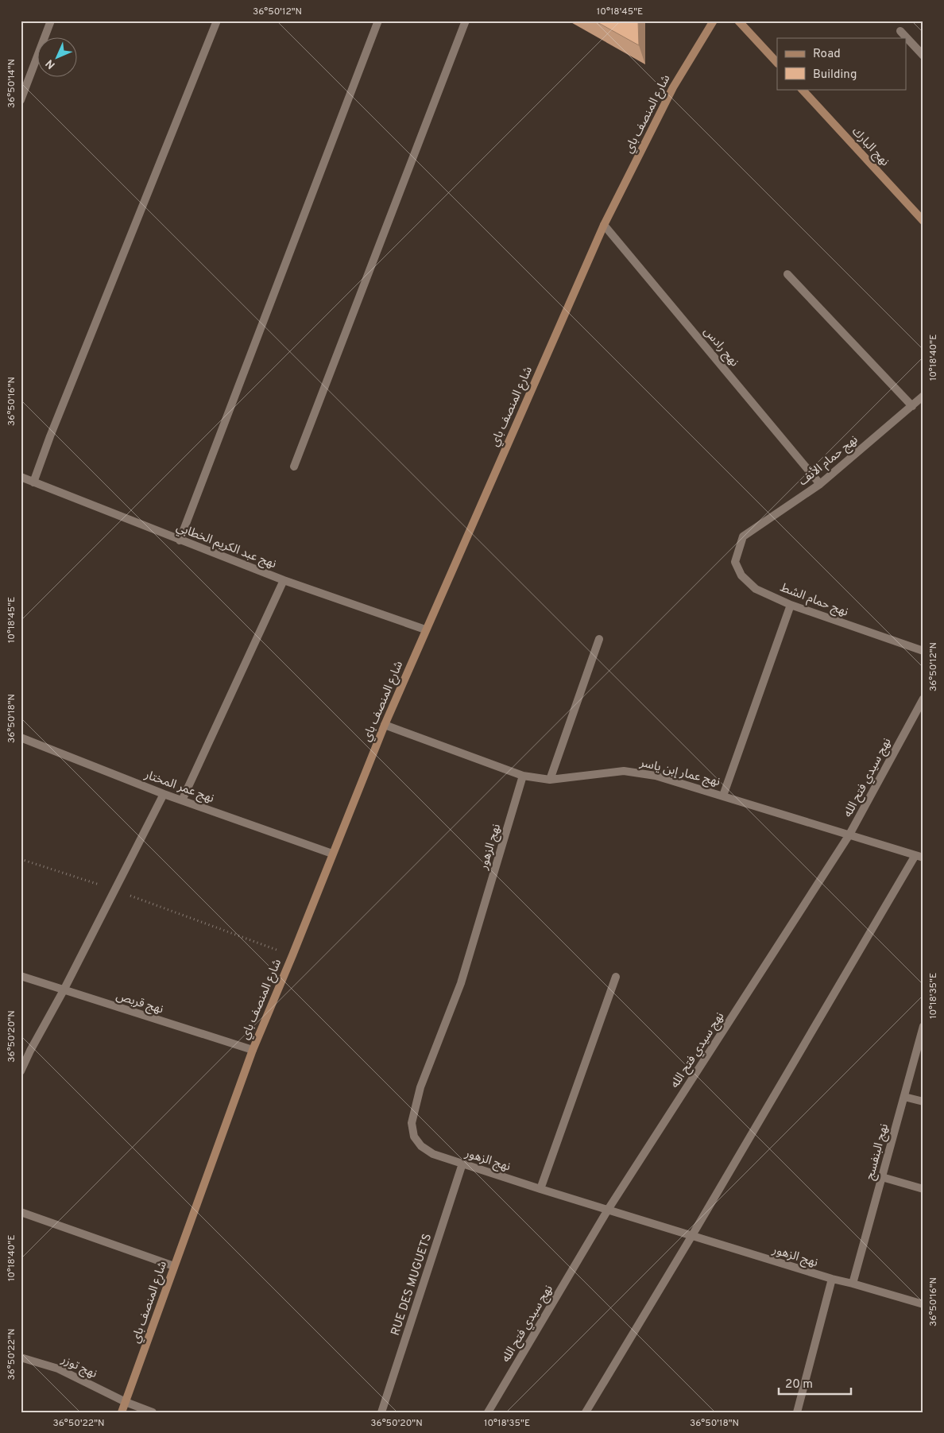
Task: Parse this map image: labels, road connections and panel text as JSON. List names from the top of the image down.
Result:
{
  "streets": {
    "street": [
      "شارع المنصف باي",
      "نهج البارك",
      "نهج رادس",
      "نهج حمام الأنف",
      "نهج عبد الكريم الخطابي",
      "نهج حمام الشط",
      "نهج عمار إبن ياسر",
      "نهج سيدي فتح الله",
      "نهج عمر المختار",
      "نهج الزهور",
      "نهج قربص",
      "نهج البنفسج",
      "RUE DES MUGUETS",
      "نهج توزر"
    ]
  },
  "crossings": [
    ["شارع المنصف باي", "نهج رادس"],
    ["شارع المنصف باي", "نهج عبد الكريم الخطابي"],
    ["شارع المنصف باي", "نهج عمار إبن ياسر"],
    ["شارع المنصف باي", "نهج عمر المختار"],
    ["شارع المنصف باي", "نهج قربص"],
    ["شارع المنصف باي", "نهج توزر"],
    ["نهج رادس", "نهج حمام الأنف"],
    ["نهج حمام الأنف", "نهج حمام الشط"],
    ["نهج عمار إبن ياسر", "نهج سيدي فتح الله"],
    ["نهج عمار إبن ياسر", "نهج الزهور"],
    ["نهج سيدي فتح الله", "نهج الزهور"],
    ["نهج الزهور", "نهج البنفسج"],
    ["نهج الزهور", "RUE DES MUGUETS"]
  ],
  "legend": ["Road", "Building"],
  "scale_bar": "20 m",
  "north": "bottom left",
  "coordinates": [
    "36°50'12\"N",
    "10°18'45\"E",
    "36°50'14\"N",
    "10°18'40\"E",
    "36°50'16\"N",
    "36°50'18\"N",
    "10°18'35\"E",
    "36°50'20\"N",
    "36°50'22\"N"
  ]
}
